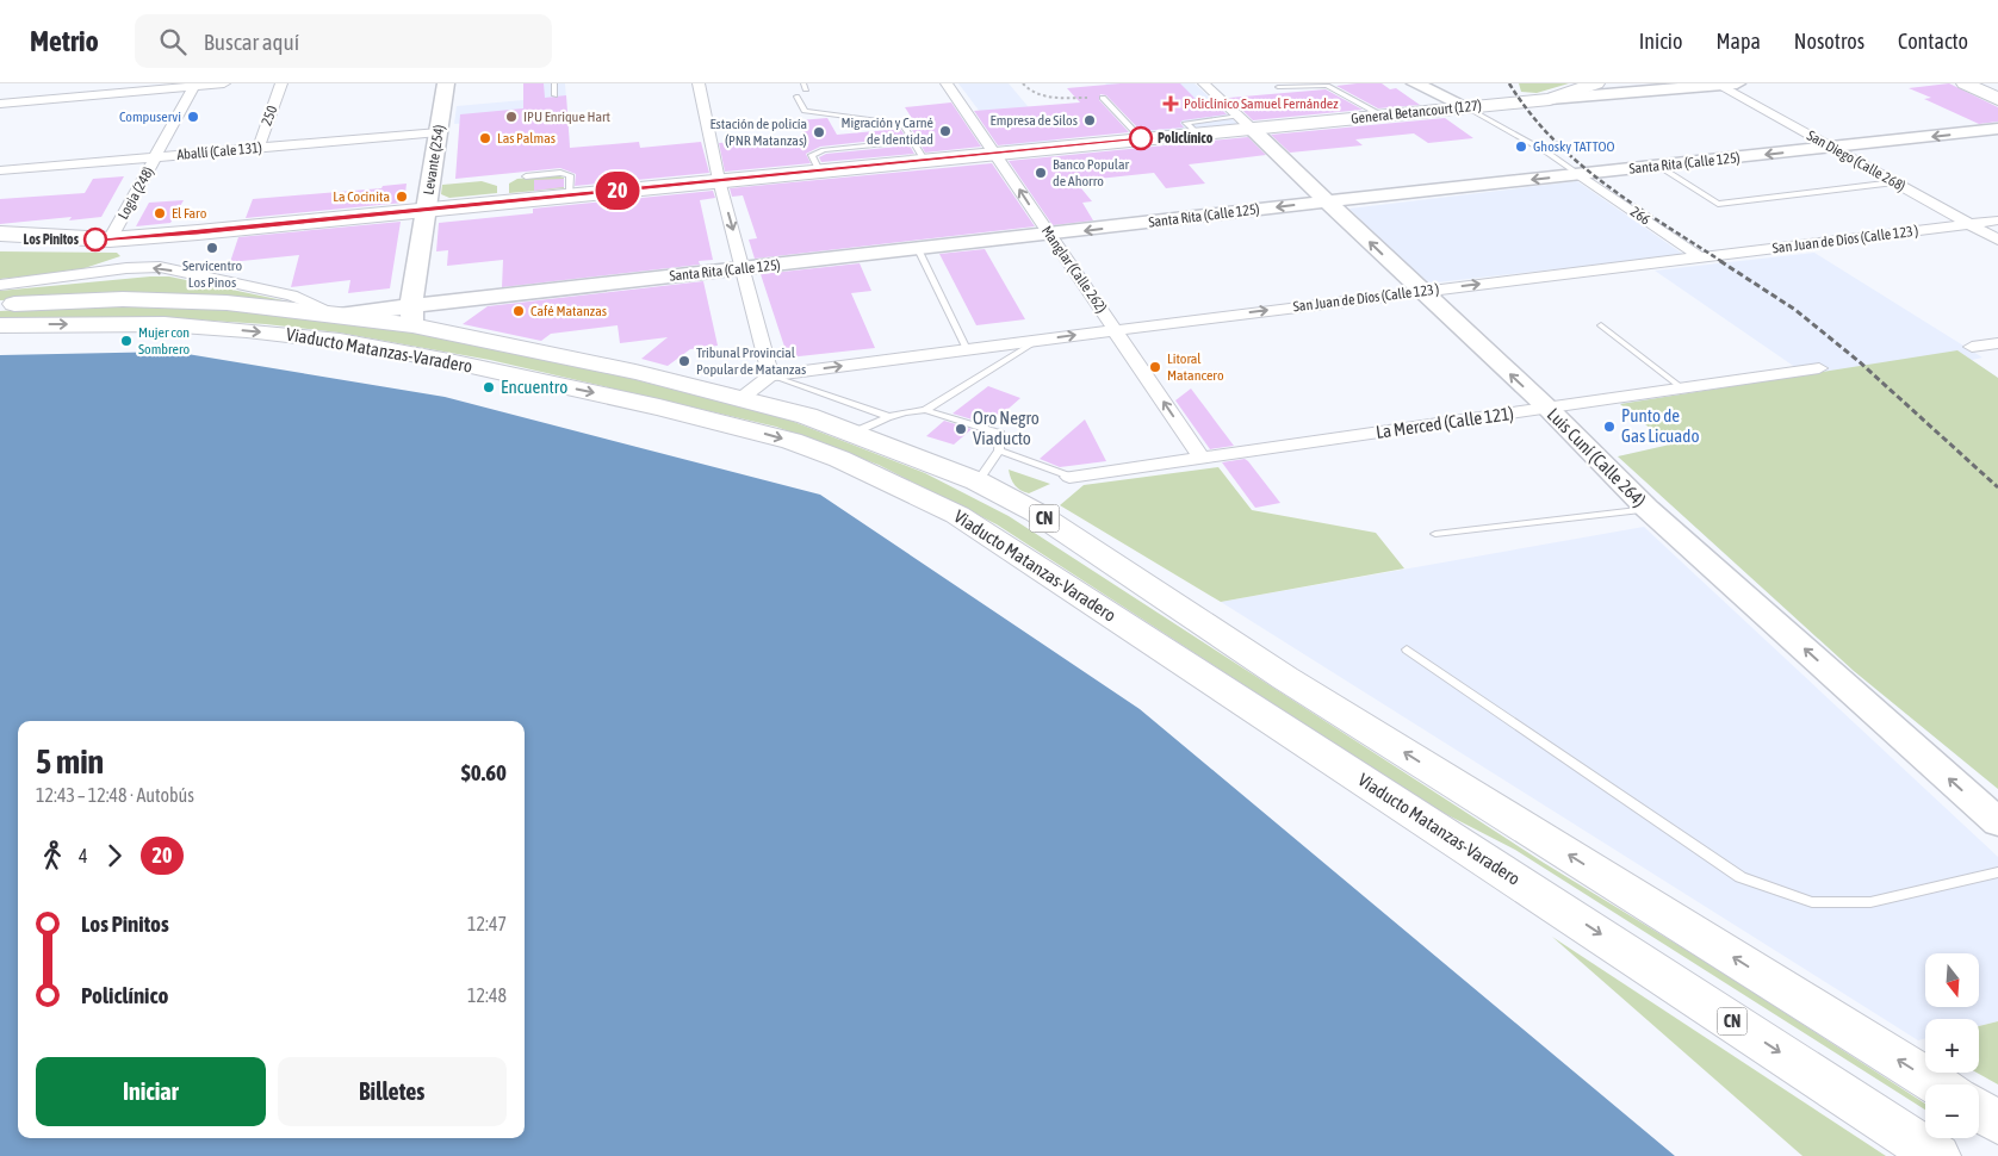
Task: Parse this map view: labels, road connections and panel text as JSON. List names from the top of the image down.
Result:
{
  "streets": {
    "main road": ["General Betancourt (127)", "Viaducto Matanzas-Varadero", "CN"],
    "street": [
      "250",
      "Aballí (Cale 131)",
      "Levante (254)",
      "San Diego (Calle 268)",
      "Santa Rita (Calle 125)",
      "Logia (248)",
      "266",
      "San Juan de Díos (Calle 123 )",
      "Manglar (Calle 262)",
      "La Merced (Calle 121)",
      "Luis Cuní (Calle 264)"
    ]
  },
  "crossings": [
    ["General Betancourt (127)", "Levante (254)"],
    ["General Betancourt (127)", "Logia (248)"],
    ["General Betancourt (127)", "Manglar (Calle 262)"],
    ["General Betancourt (127)", "Luis Cuní (Calle 264)"],
    ["250", "Aballí (Cale 131)"],
    ["Aballí (Cale 131)", "Levante (254)"],
    ["Aballí (Cale 131)", "Logia (248)"],
    ["Levante (254)", "Santa Rita (Calle 125)"],
    ["Levante (254)", "Viaducto Matanzas-Varadero"],
    ["San Diego (Calle 268)", "Santa Rita (Calle 125)"],
    ["San Diego (Calle 268)", "San Juan de Díos (Calle 123 )"],
    ["Santa Rita (Calle 125)", "266"],
    ["Santa Rita (Calle 125)", "Manglar (Calle 262)"],
    ["Santa Rita (Calle 125)", "Viaducto Matanzas-Varadero"],
    ["Santa Rita (Calle 125)", "Luis Cuní (Calle 264)"],
    ["266", "San Juan de Díos (Calle 123 )"],
    ["San Juan de Díos (Calle 123 )", "Manglar (Calle 262)"],
    ["San Juan de Díos (Calle 123 )", "Luis Cuní (Calle 264)"],
    ["Manglar (Calle 262)", "La Merced (Calle 121)"],
    ["La Merced (Calle 121)", "Luis Cuní (Calle 264)"]
  ],
  "one_way": [
    "Santa Rita (Calle 125)",
    "San Juan de Díos (Calle 123 )",
    "Manglar (Calle 262)",
    "Luis Cuní (Calle 264)"
  ],
  "places": {
    "health": ["Policlínico Samuel Fernández"],
    "other": [
      "Compuservi",
      "IPU Enrique Hart",
      "Empresa de Silos",
      "Migración y Carné de Identidad",
      "Estación de policía (PNR Matanzas)",
      "Las Palmas",
      "Policlínico",
      "Ghosky TATTOO",
      "Banco Popular de Ahorro",
      "La Cocinita",
      "El Faro",
      "Los Pinitos",
      "Servicentro Los Pinos",
      "Café Matanzas",
      "Mujer con Sombrero",
      "Tribunal Provincial Popular de Matanzas",
      "Litoral Matancero",
      "Encuentro",
      "Punto de Gas Licuado",
      "Oro Negro Viaducto"
    ]
  },
  "lines": ["bus line 20"],
  "north": "bottom",
  "page": {
    "header": "Metrio",
    "search": "Buscar aquí",
    "nav": [
      "Inicio",
      "Mapa",
      "Nosotros",
      "Contacto"
    ],
    "on_map": "20",
    "heading": ["5 min", "12:43 – 12:48 · Autobús", "$0.60"],
    "legs": ["4", "20"],
    "list": [
      {
        "name": "Los Pinitos",
        "value": "12:47"
      },
      {
        "name": "Policlínico",
        "value": "12:48"
      }
    ],
    "map_buttons": ["+", "−"],
    "buttons": ["Iniciar", "Billetes"]
  }
}
